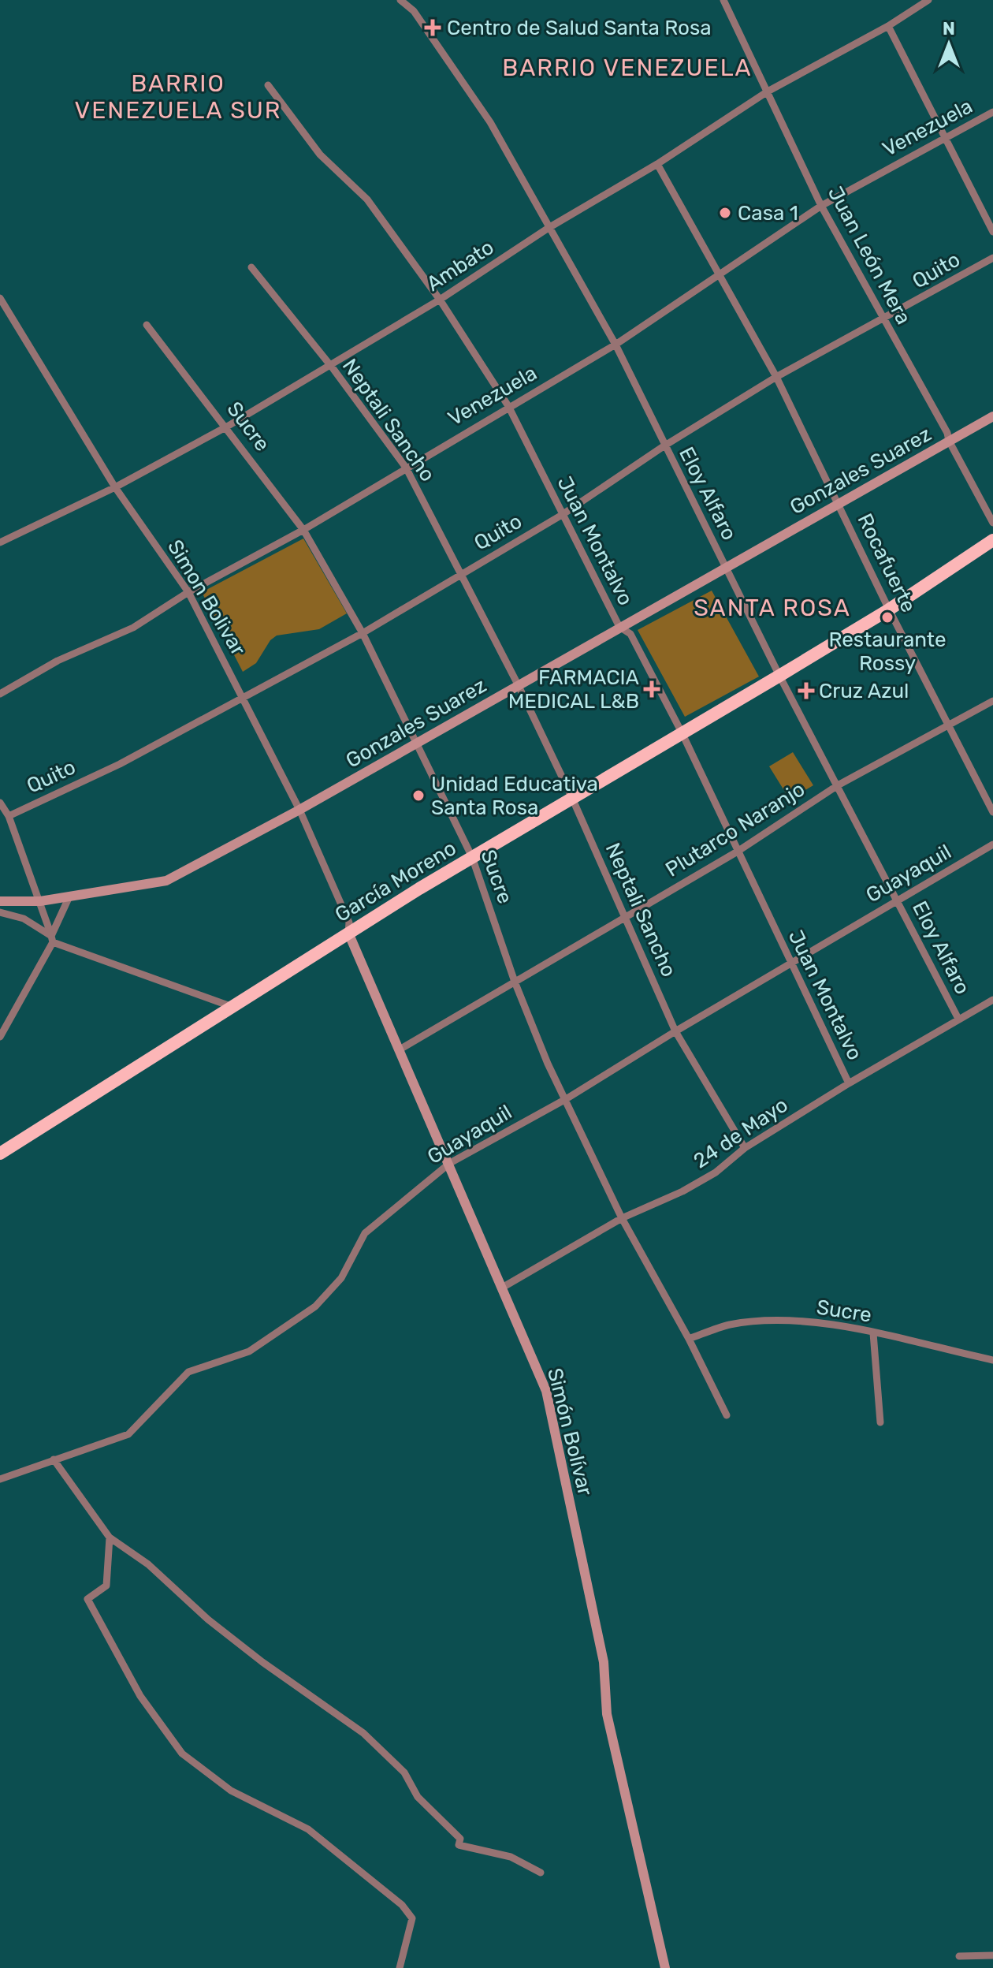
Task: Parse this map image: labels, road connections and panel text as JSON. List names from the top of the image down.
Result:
{
  "streets": {
    "highway": ["García Moreno"],
    "street": [
      "Venezuela",
      "Juan León Mera",
      "Ambato",
      "Quito",
      "Neptali Sancho",
      "Sucre",
      "Gonzales Suarez",
      "Eloy Alfaro",
      "Juan Montalvo",
      "Rocafuerte",
      "Simon Bolivar",
      "Plutarco Naranjo",
      "Guayaquil",
      "24 de Mayo",
      "Simón Bolívar"
    ]
  },
  "crossings": [
    ["Venezuela", "Juan León Mera"],
    ["Venezuela", "Neptali Sancho"],
    ["Venezuela", "Sucre"],
    ["Venezuela", "Eloy Alfaro"],
    ["Venezuela", "Juan Montalvo"],
    ["Venezuela", "Rocafuerte"],
    ["Venezuela", "Simon Bolivar"],
    ["Juan León Mera", "Ambato"],
    ["Juan León Mera", "Quito"],
    ["Juan León Mera", "Gonzales Suarez"],
    ["Ambato", "Neptali Sancho"],
    ["Ambato", "Sucre"],
    ["Ambato", "Eloy Alfaro"],
    ["Ambato", "Juan Montalvo"],
    ["Ambato", "Rocafuerte"],
    ["Ambato", "Simon Bolivar"],
    ["Quito", "Neptali Sancho"],
    ["Quito", "Sucre"],
    ["Quito", "Gonzales Suarez"],
    ["Quito", "Eloy Alfaro"],
    ["Quito", "Juan Montalvo"],
    ["Quito", "Rocafuerte"],
    ["Quito", "Simon Bolivar"],
    ["Neptali Sancho", "Gonzales Suarez"],
    ["Neptali Sancho", "Plutarco Naranjo"],
    ["Neptali Sancho", "Guayaquil"],
    ["Neptali Sancho", "García Moreno"],
    ["Neptali Sancho", "24 de Mayo"],
    ["Sucre", "Gonzales Suarez"],
    ["Sucre", "Plutarco Naranjo"],
    ["Sucre", "Guayaquil"],
    ["Sucre", "García Moreno"],
    ["Sucre", "24 de Mayo"],
    ["Gonzales Suarez", "Eloy Alfaro"],
    ["Gonzales Suarez", "Juan Montalvo"],
    ["Gonzales Suarez", "Rocafuerte"],
    ["Gonzales Suarez", "Simon Bolivar"],
    ["Eloy Alfaro", "Plutarco Naranjo"],
    ["Eloy Alfaro", "Guayaquil"],
    ["Eloy Alfaro", "García Moreno"],
    ["Eloy Alfaro", "24 de Mayo"],
    ["Juan Montalvo", "Plutarco Naranjo"],
    ["Juan Montalvo", "Guayaquil"],
    ["Juan Montalvo", "García Moreno"],
    ["Juan Montalvo", "24 de Mayo"],
    ["Rocafuerte", "Plutarco Naranjo"],
    ["Rocafuerte", "García Moreno"],
    ["Simon Bolivar", "García Moreno"],
    ["Simon Bolivar", "Simón Bolívar"],
    ["Plutarco Naranjo", "Simón Bolívar"],
    ["Guayaquil", "Simón Bolívar"],
    ["García Moreno", "Simón Bolívar"],
    ["24 de Mayo", "Simón Bolívar"]
  ],
  "districts": ["BARRIO VENEZUELA", "BARRIO VENEZUELA SUR", "SANTA ROSA"],
  "places": {
    "health": ["Centro de Salud Santa Rosa", "FARMACIA MEDICAL L&B", "Cruz Azul"],
    "other": ["Casa 1", "Restaurante Rossy", "Unidad Educativa Santa Rosa"]
  },
  "north": "top"
}
